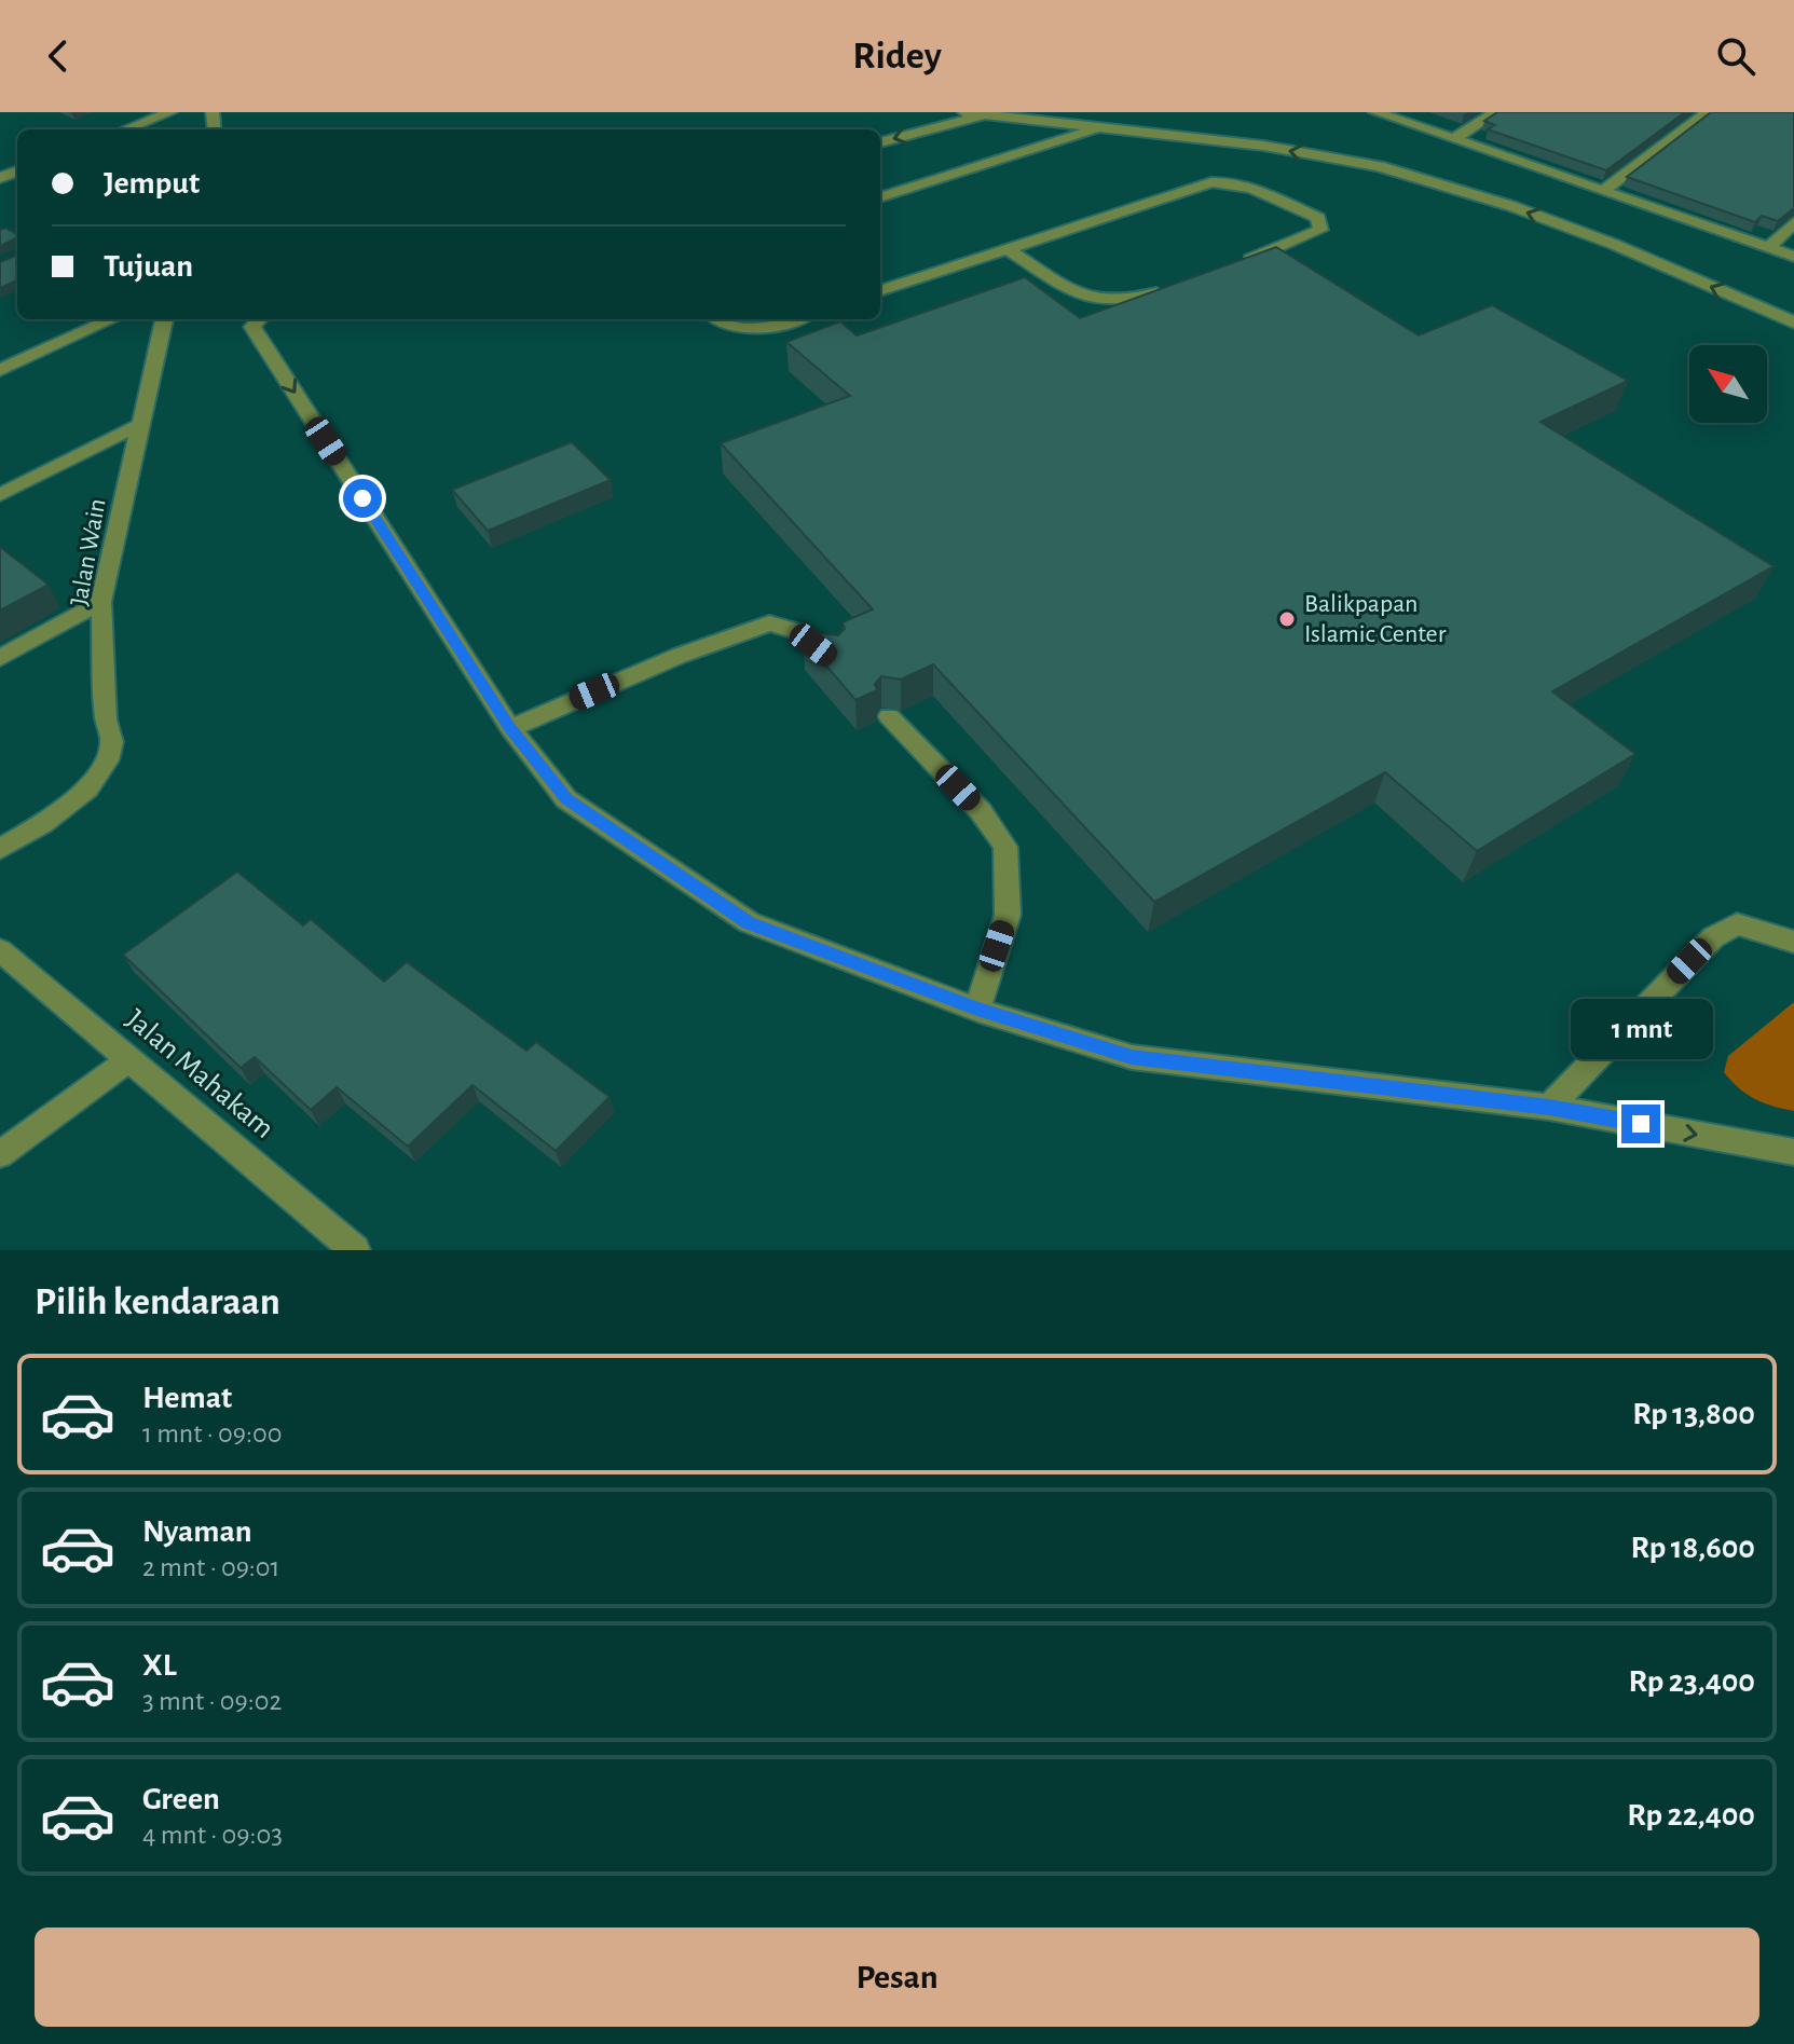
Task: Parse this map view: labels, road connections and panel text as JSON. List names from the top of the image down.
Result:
{
  "streets": {
    "street": ["Jalan Wain", "Jalan Mahakam"]
  },
  "places": ["Balikpapan Islamic Center"],
  "north": "top left",
  "page": {
    "header": "Ridey",
    "banner": ["Jemput", "Tujuan"],
    "bubble": "1 mnt",
    "heading": "Pilih kendaraan",
    "list": [
      {
        "name": "Hemat",
        "note": "1 mnt · 09:00",
        "value": "Rp 13,800"
      },
      {
        "name": "Nyaman",
        "note": "2 mnt · 09:01",
        "value": "Rp 18,600"
      },
      {
        "name": "XL",
        "note": "3 mnt · 09:02",
        "value": "Rp 23,400"
      },
      {
        "name": "Green",
        "note": "4 mnt · 09:03",
        "value": "Rp 22,400"
      }
    ],
    "buttons": "Pesan"
  }
}
